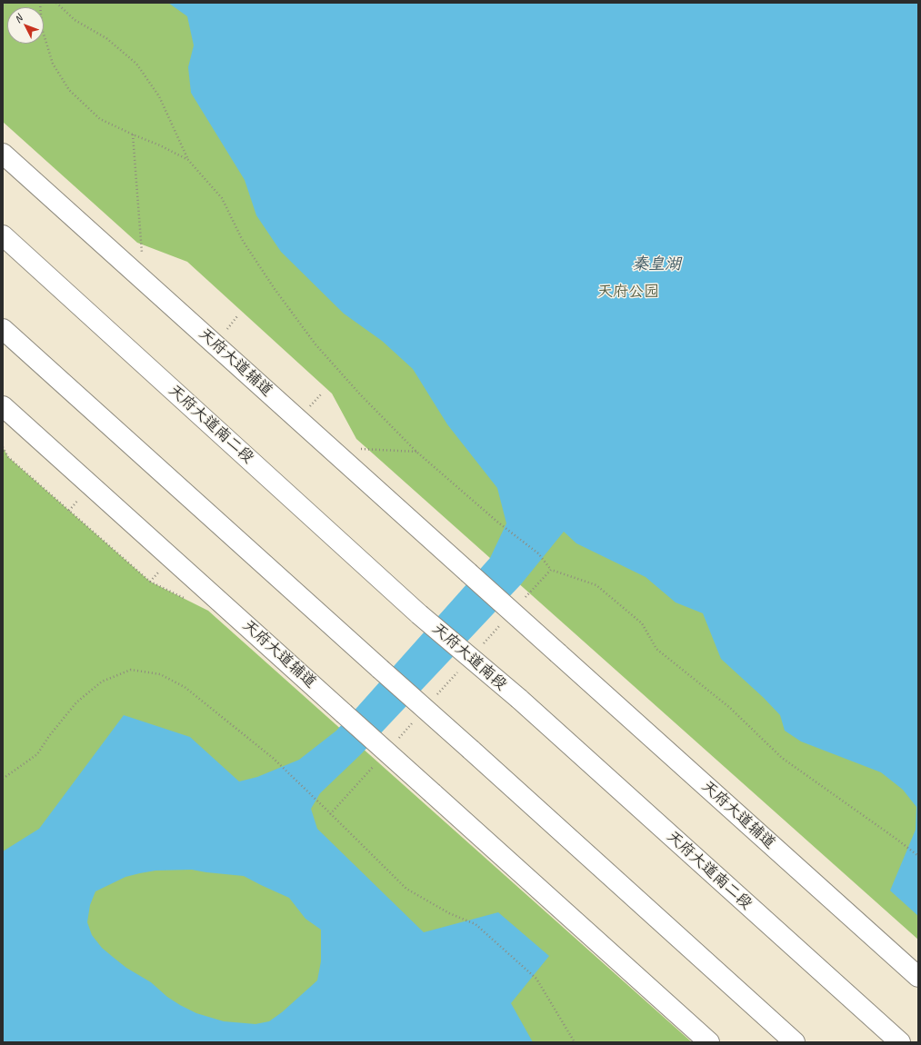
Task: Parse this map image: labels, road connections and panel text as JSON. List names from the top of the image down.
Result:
{
  "streets": {
    "main road": ["天府大道辅道", "天府大道南二段", "天府大道南段"]
  },
  "crossings": [
    ["天府大道南二段", "天府大道南段"]
  ],
  "water": ["秦皇湖"],
  "parks": ["天府公园"],
  "north": "top left"
}
